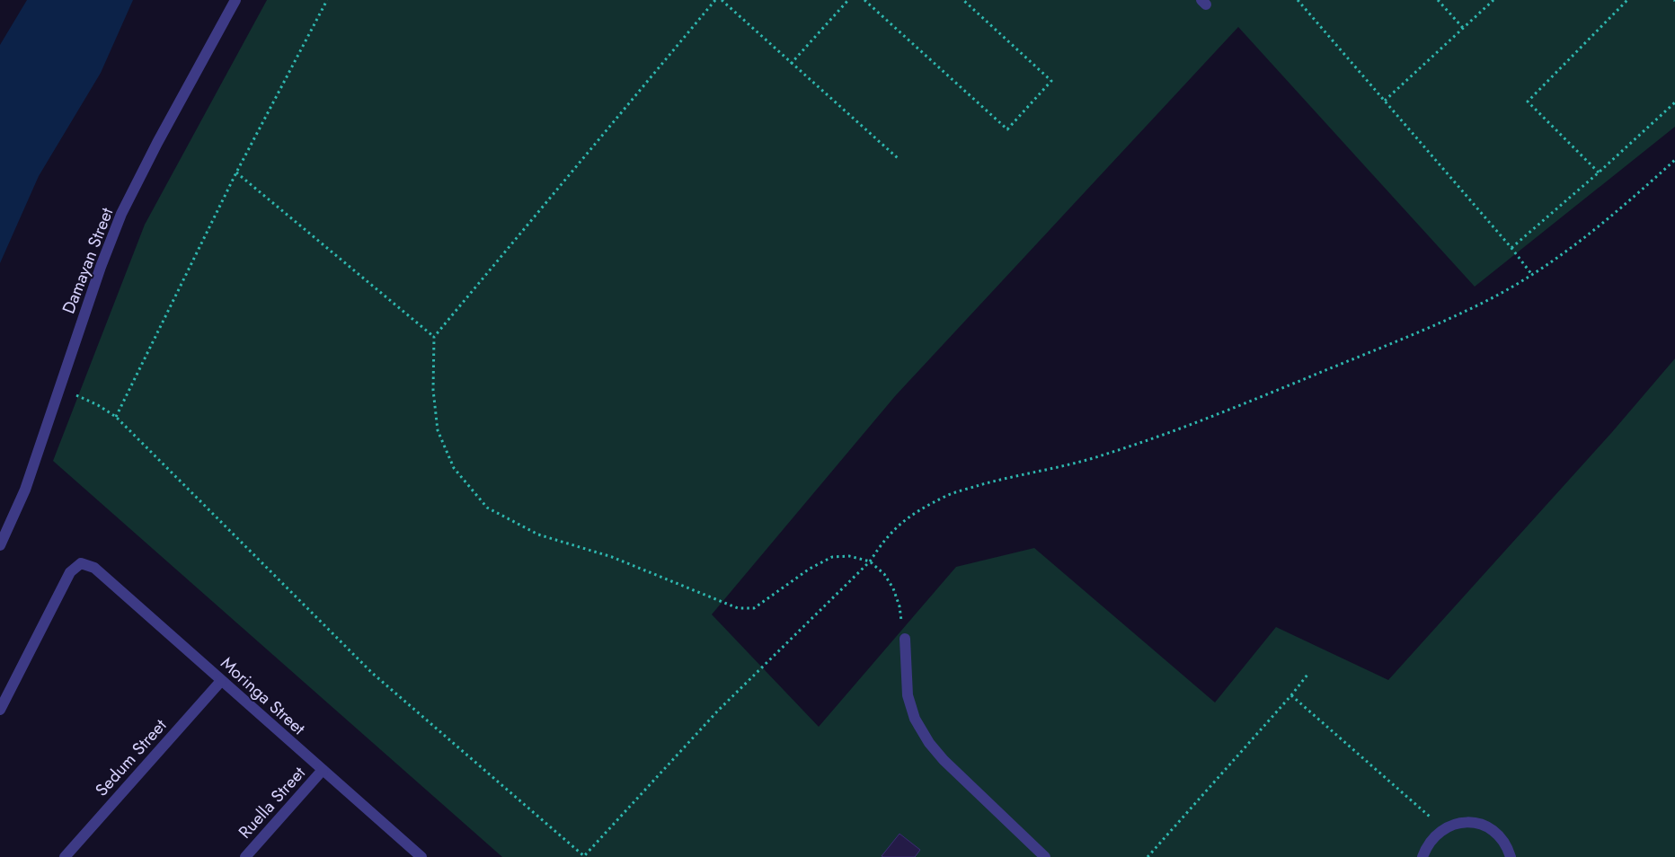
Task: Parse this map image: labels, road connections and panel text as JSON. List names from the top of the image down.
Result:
{
  "streets": {
    "street": [
      "Damayan Street",
      "Moringa Street",
      "Sedum Street",
      "Ruella Street"
    ]
  },
  "crossings": [
    ["Moringa Street", "Sedum Street"],
    ["Moringa Street", "Ruella Street"]
  ]
}
